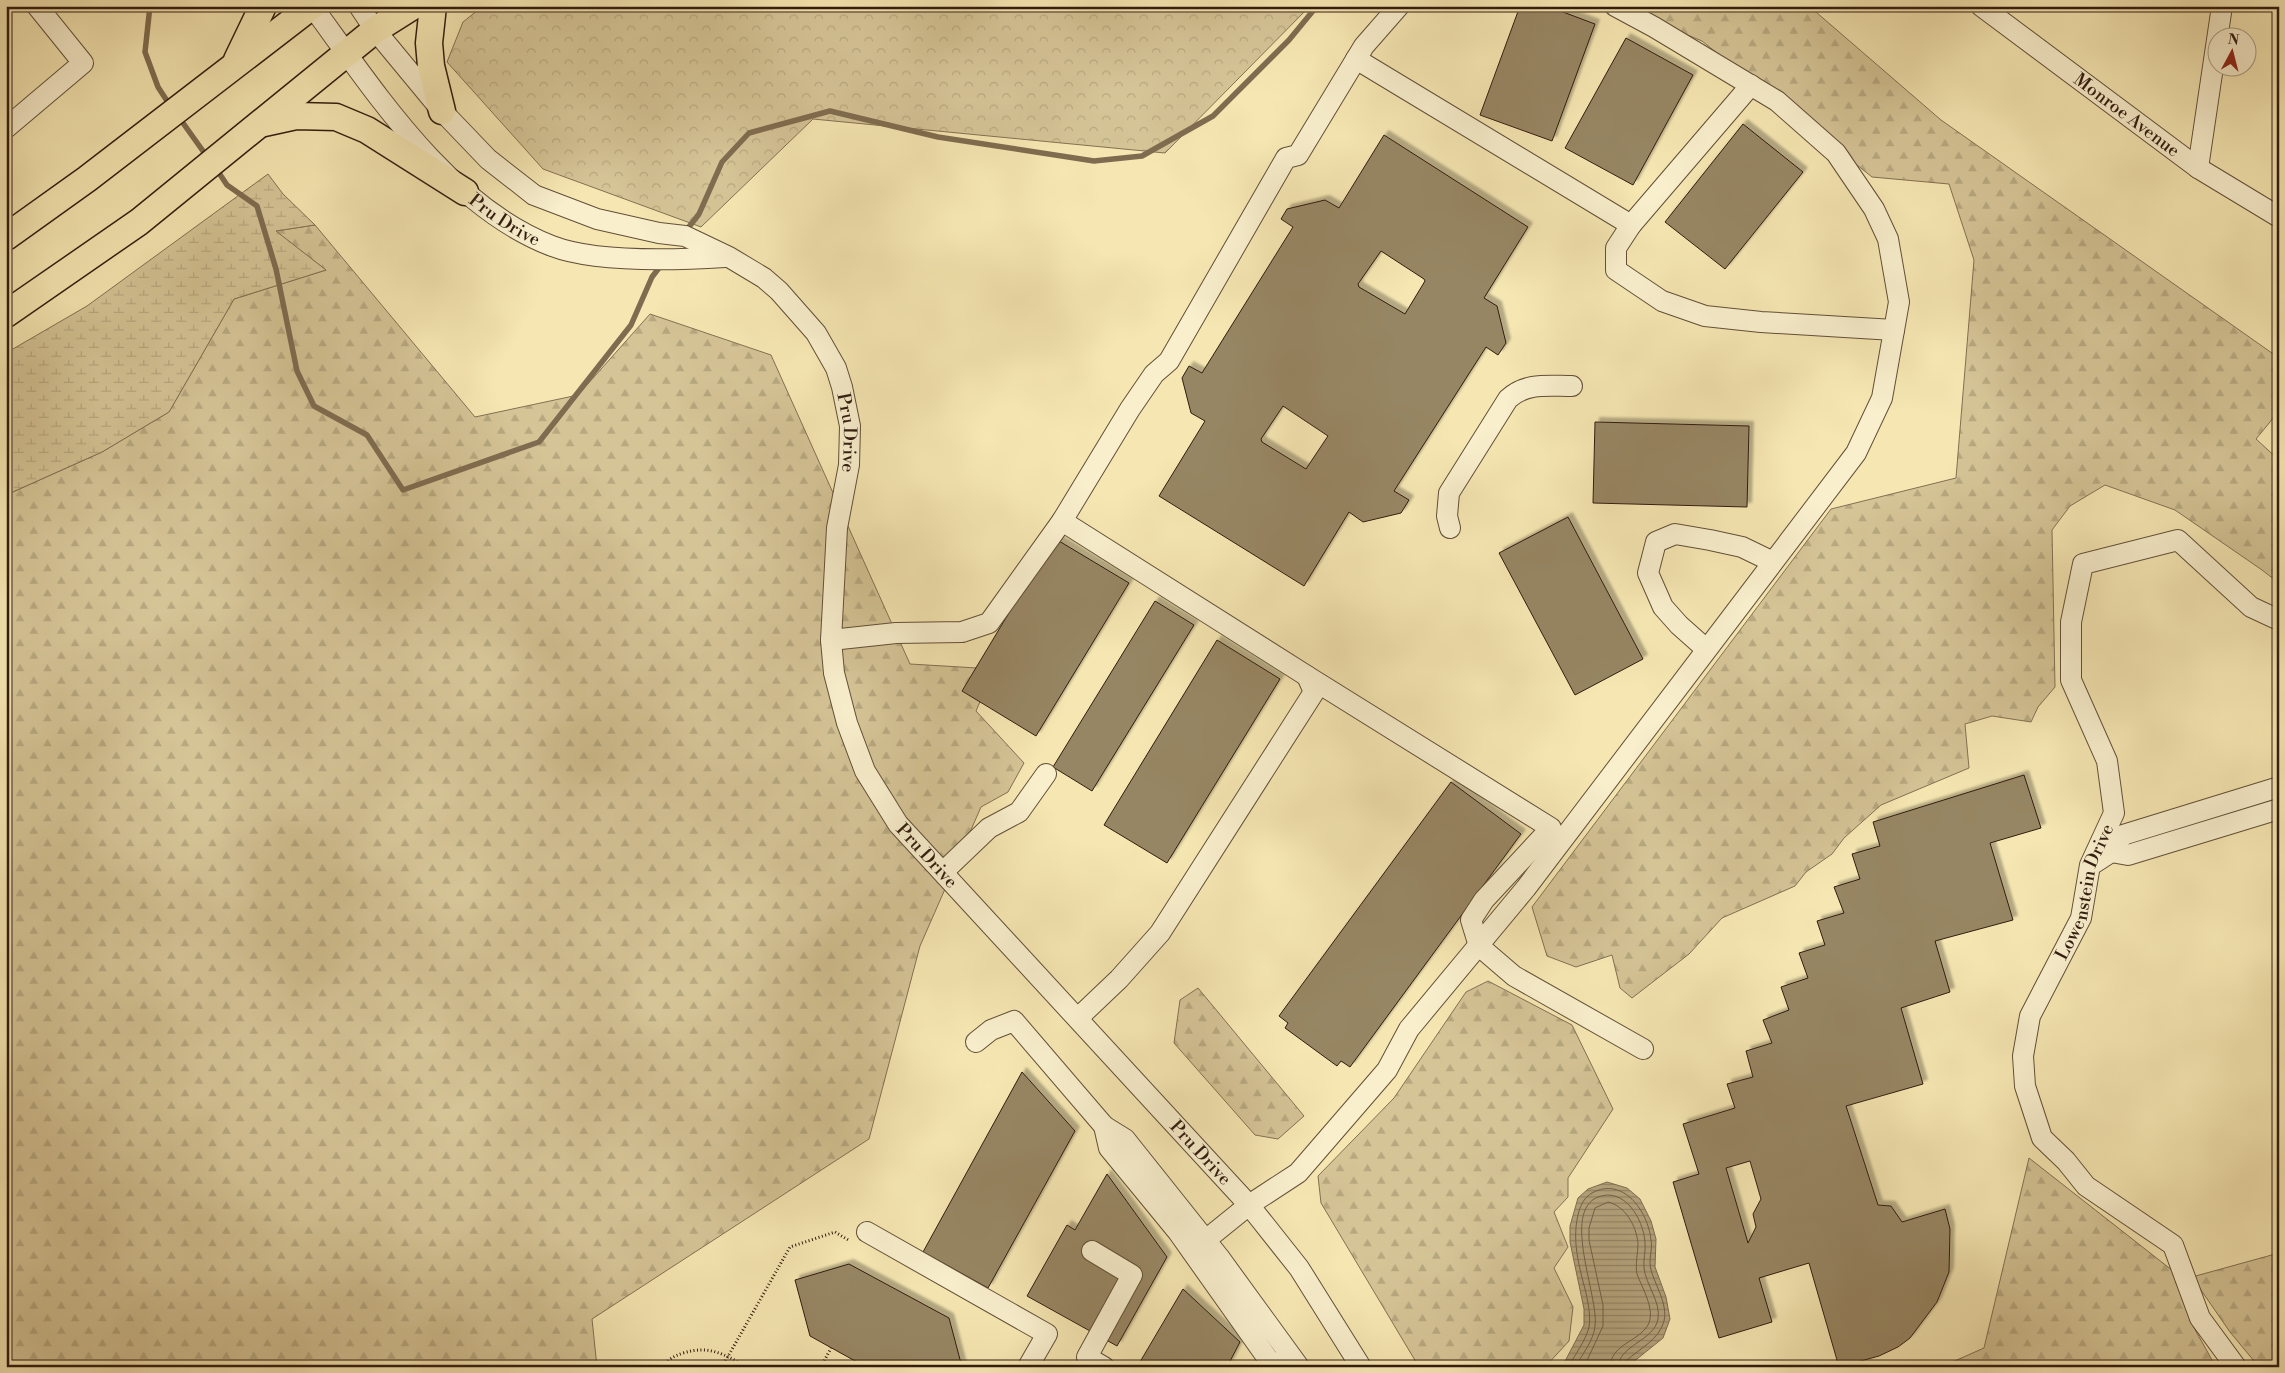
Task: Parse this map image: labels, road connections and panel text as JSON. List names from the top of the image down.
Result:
{
  "streets": {
    "street": ["Monroe Avenue", "Pru Drive", "Lowenstein Drive"]
  },
  "north": "top"
}
